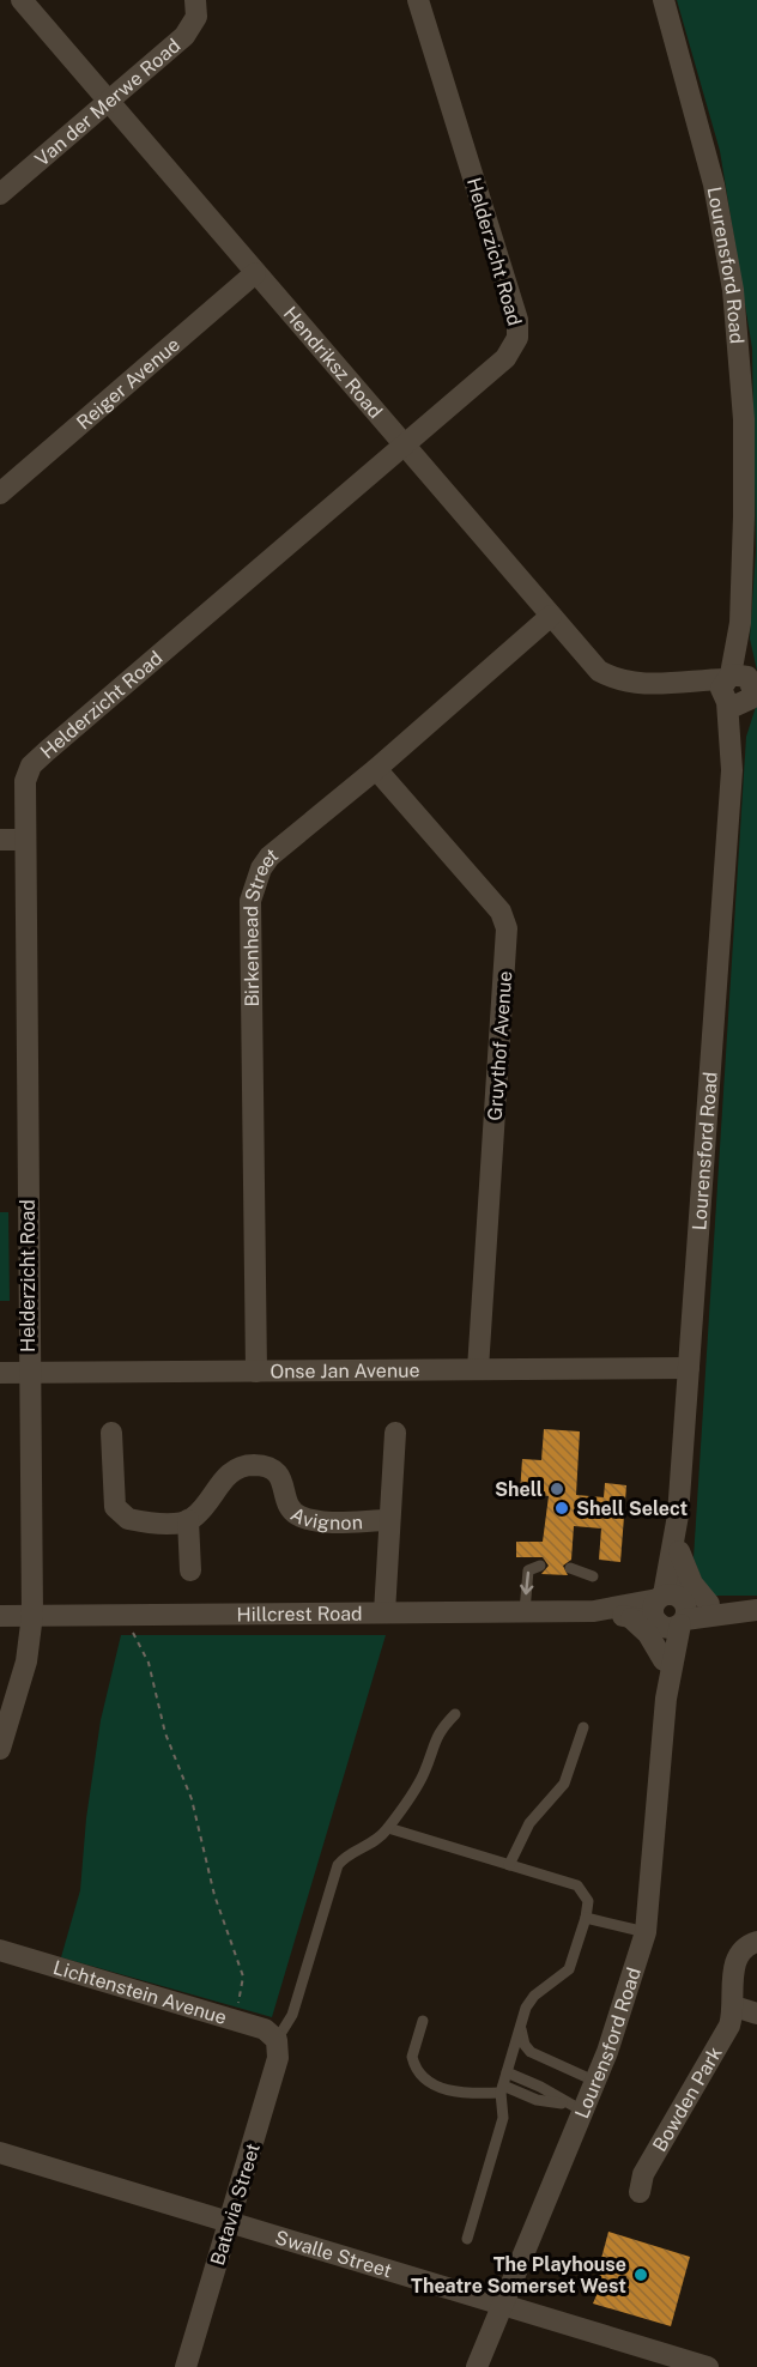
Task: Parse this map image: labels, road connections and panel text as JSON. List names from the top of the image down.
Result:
{
  "streets": {
    "street": [
      "Van der Merwe Road",
      "Helderzicht Road",
      "Lourensford Road",
      "Hendriksz Road",
      "Reiger Avenue",
      "Birkenhead Street",
      "Gruythof Avenue",
      "Onse Jan Avenue",
      "Avignon",
      "Hillcrest Road",
      "Lichtenstein Avenue",
      "Bowden Park",
      "Batavia Street",
      "Swalle Street"
    ]
  },
  "crossings": [
    ["Van der Merwe Road", "Hendriksz Road"],
    ["Helderzicht Road", "Hendriksz Road"],
    ["Helderzicht Road", "Onse Jan Avenue"],
    ["Helderzicht Road", "Hillcrest Road"],
    ["Lourensford Road", "Hendriksz Road"],
    ["Lourensford Road", "Onse Jan Avenue"],
    ["Lourensford Road", "Hillcrest Road"],
    ["Lourensford Road", "Swalle Street"],
    ["Hendriksz Road", "Reiger Avenue"],
    ["Hendriksz Road", "Birkenhead Street"],
    ["Birkenhead Street", "Gruythof Avenue"],
    ["Birkenhead Street", "Onse Jan Avenue"],
    ["Gruythof Avenue", "Onse Jan Avenue"],
    ["Avignon", "Hillcrest Road"],
    ["Lichtenstein Avenue", "Batavia Street"],
    ["Batavia Street", "Swalle Street"]
  ],
  "places": ["Shell", "Shell Select", "The Playhouse Theatre Somerset West"]
}
